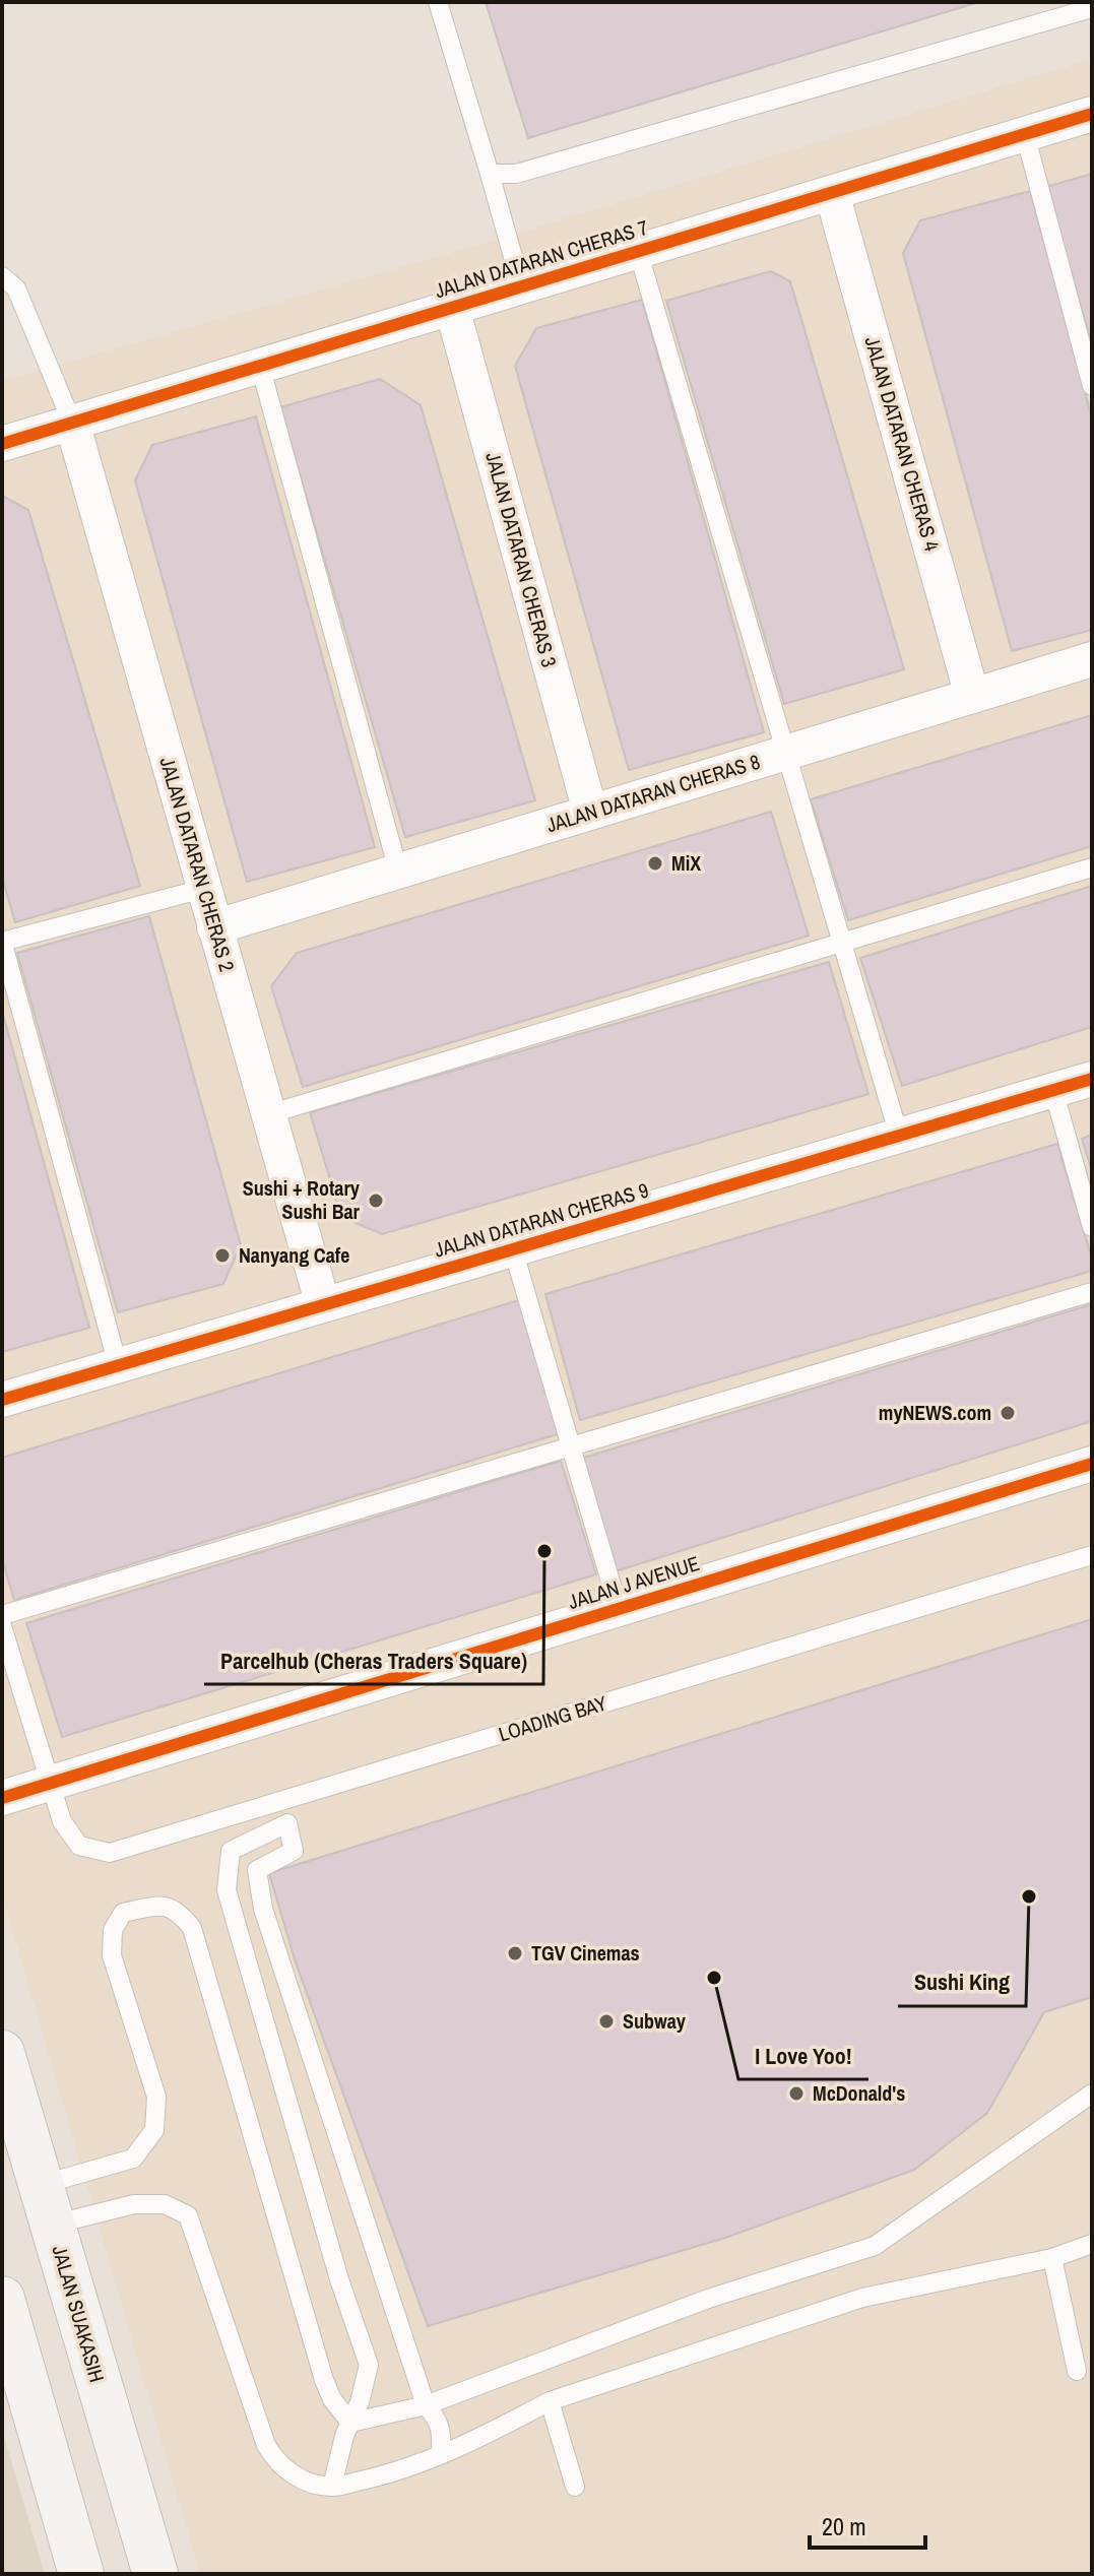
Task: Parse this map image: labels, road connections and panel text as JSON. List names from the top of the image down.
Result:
{
  "streets": {
    "main road": ["JALAN SUAKASIH"],
    "street": [
      "JALAN DATARAN CHERAS 7",
      "JALAN DATARAN CHERAS 4",
      "JALAN DATARAN CHERAS 3",
      "JALAN DATARAN CHERAS 8",
      "JALAN DATARAN CHERAS 2",
      "JALAN DATARAN CHERAS 9",
      "JALAN J AVENUE"
    ],
    "lane": ["LOADING BAY"]
  },
  "crossings": [
    ["JALAN DATARAN CHERAS 7", "JALAN DATARAN CHERAS 4"],
    ["JALAN DATARAN CHERAS 7", "JALAN DATARAN CHERAS 3"],
    ["JALAN DATARAN CHERAS 7", "JALAN DATARAN CHERAS 2"],
    ["JALAN DATARAN CHERAS 4", "JALAN DATARAN CHERAS 8"],
    ["JALAN DATARAN CHERAS 3", "JALAN DATARAN CHERAS 8"],
    ["JALAN DATARAN CHERAS 8", "JALAN DATARAN CHERAS 2"],
    ["JALAN DATARAN CHERAS 2", "JALAN DATARAN CHERAS 9"],
    ["JALAN J AVENUE", "LOADING BAY"]
  ],
  "places": [
    "MiX",
    "Sushi + Rotary Sushi Bar",
    "Nanyang Cafe",
    "myNEWS.com",
    "Parcelhub (Cheras Traders Square)",
    "Sushi King",
    "TGV Cinemas",
    "I Love Yoo!",
    "Subway",
    "McDonald's"
  ],
  "scale_bar": "20 m"
}
